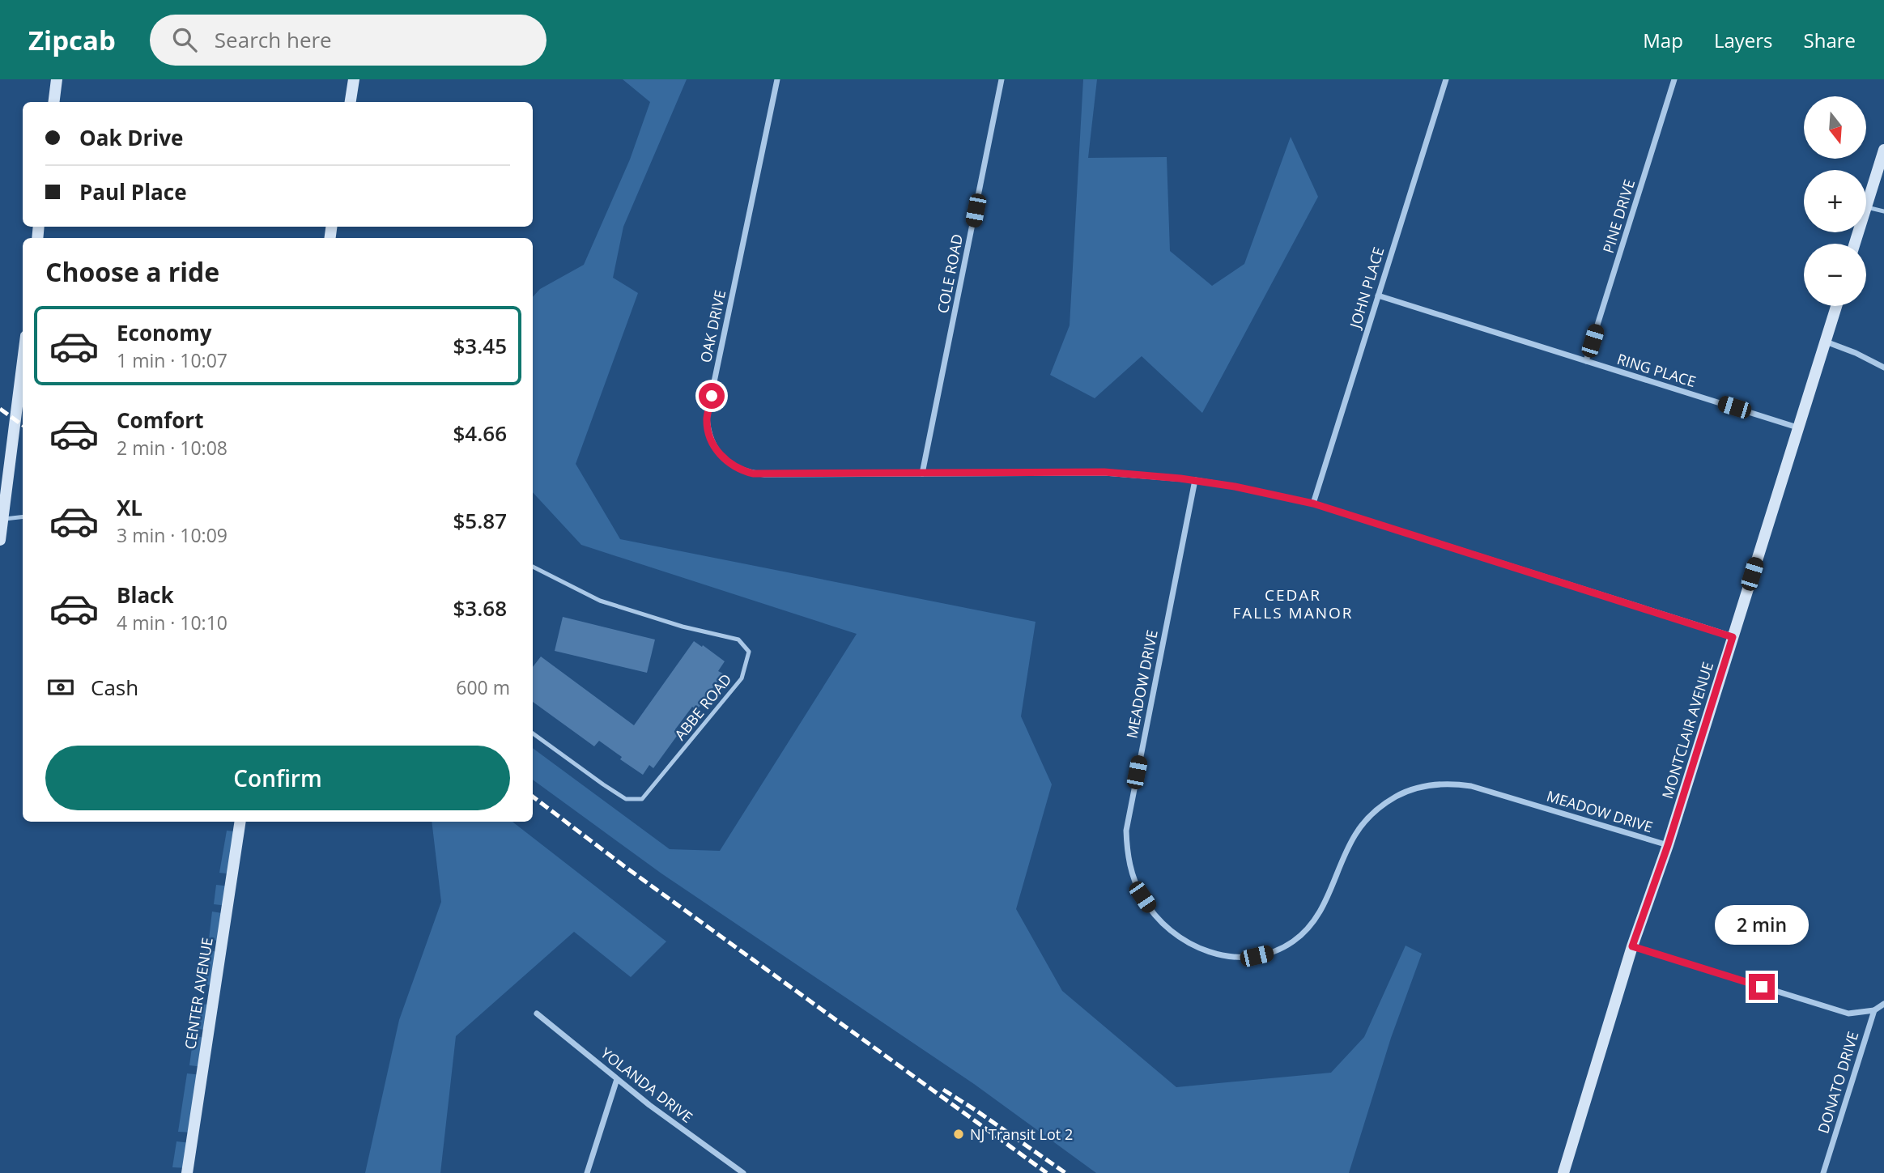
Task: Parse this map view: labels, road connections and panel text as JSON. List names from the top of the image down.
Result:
{
  "streets": {
    "street": [
      "PINE DRIVE",
      "COLE ROAD",
      "JOHN PLACE",
      "OAK DRIVE",
      "RING PLACE",
      "MEADOW DRIVE",
      "MONTCLAIR AVENUE",
      "CENTER AVENUE",
      "DONATO DRIVE",
      "YOLANDA DRIVE"
    ],
    "lane": ["ABBE ROAD"]
  },
  "crossings": [
    ["PINE DRIVE", "RING PLACE"],
    ["COLE ROAD", "OAK DRIVE"],
    ["JOHN PLACE", "OAK DRIVE"],
    ["JOHN PLACE", "RING PLACE"],
    ["OAK DRIVE", "MEADOW DRIVE"],
    ["OAK DRIVE", "MONTCLAIR AVENUE"],
    ["RING PLACE", "MONTCLAIR AVENUE"],
    ["MEADOW DRIVE", "MONTCLAIR AVENUE"]
  ],
  "districts": ["CEDAR FALLS MANOR"],
  "places": ["NJ Transit Lot 2"],
  "north": "bottom",
  "page": {
    "header": "Zipcab",
    "search": "Search here",
    "nav": ["Map", "Layers", "Share"],
    "map_buttons": ["+", "−"],
    "banner": ["Oak Drive", "Paul Place"],
    "heading": "Choose a ride",
    "list": [
      {
        "name": "Economy",
        "note": "1 min · 10:07",
        "value": "$3.45"
      },
      {
        "name": "Comfort",
        "note": "2 min · 10:08",
        "value": "$4.66"
      },
      {
        "name": "XL",
        "note": "3 min · 10:09",
        "value": "$5.87"
      },
      {
        "name": "Black",
        "note": "4 min · 10:10",
        "value": "$3.68"
      }
    ],
    "pay": ["Cash", "600 m"],
    "buttons": "Confirm",
    "bubble": "2 min"
  }
}
